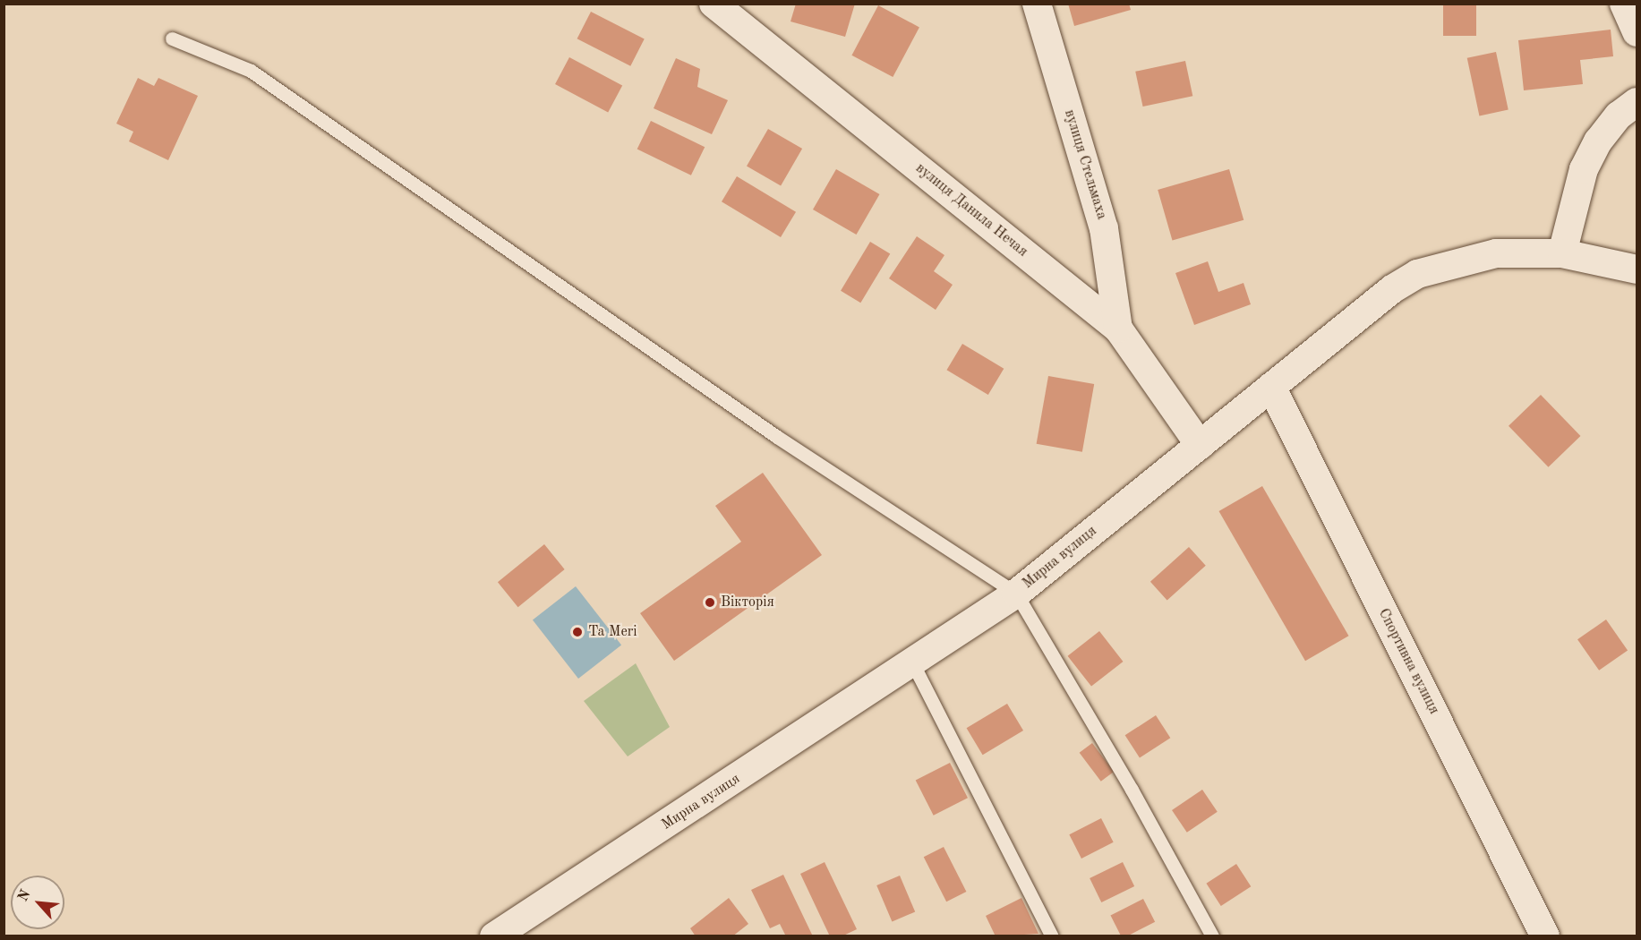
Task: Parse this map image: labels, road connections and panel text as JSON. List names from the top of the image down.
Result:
{
  "streets": {
    "street": [
      "вулиця Стельмаха",
      "вулиця Данила Нечая",
      "Мирна вулиця",
      "Спортивна вулиця"
    ]
  },
  "crossings": [
    ["вулиця Стельмаха", "вулиця Данила Нечая"],
    ["вулиця Данила Нечая", "Мирна вулиця"],
    ["Мирна вулиця", "Спортивна вулиця"]
  ],
  "places": ["Вікторія", "Ta Meri"],
  "north": "top left"
}
